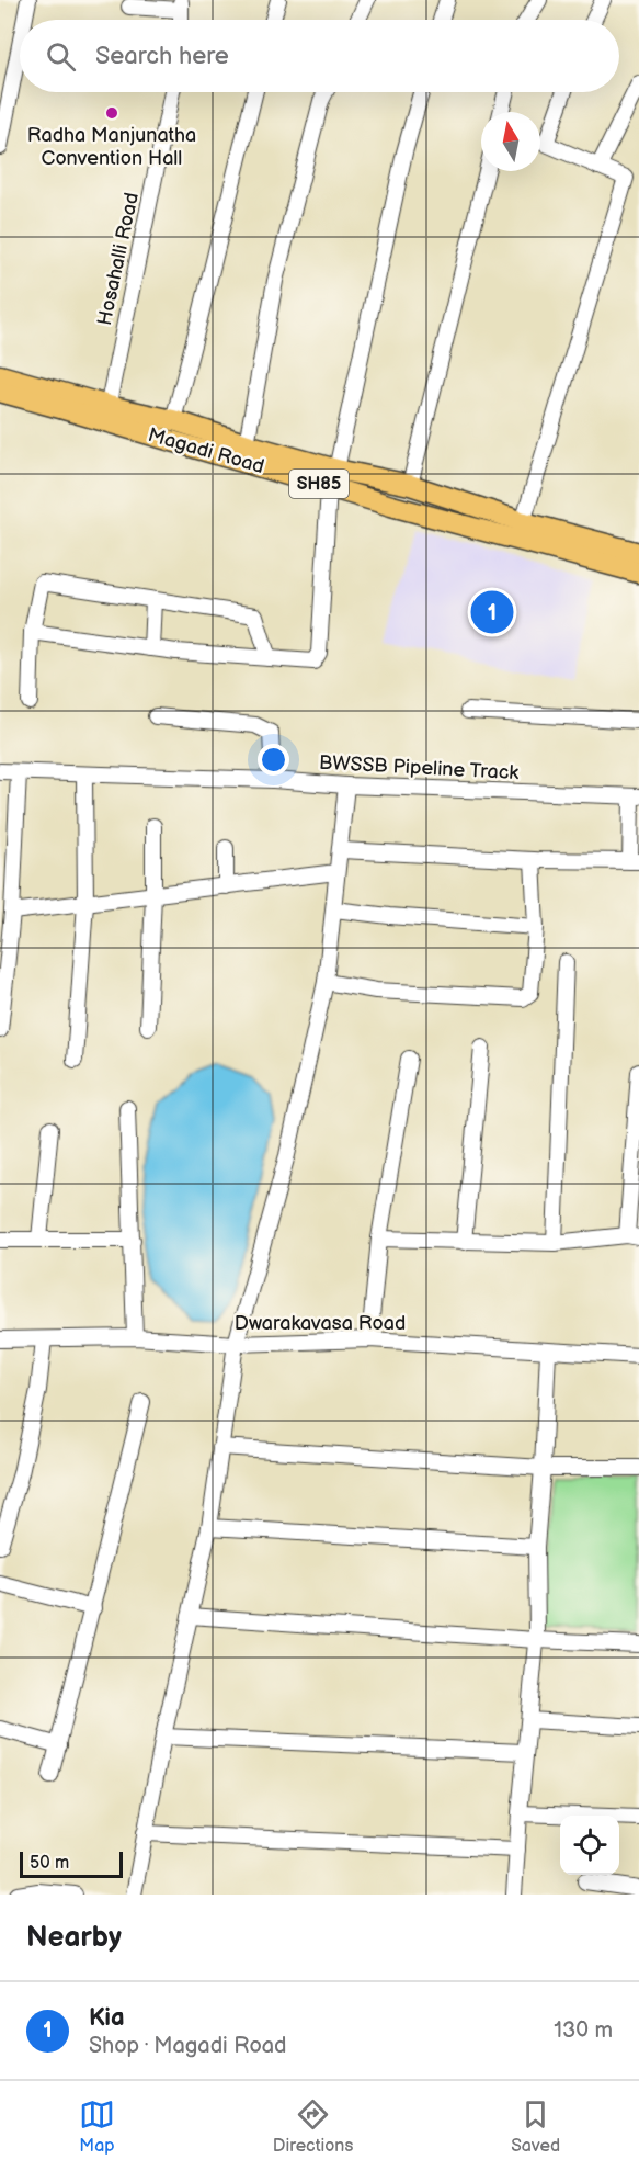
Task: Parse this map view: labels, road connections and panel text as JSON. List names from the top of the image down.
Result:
{
  "streets": {
    "main road": ["Magadi Road", "SH85"],
    "street": ["Hosahalli Road", "BWSSB Pipeline Track", "Dwarakavasa Road"]
  },
  "crossings": [
    ["Hosahalli Road", "Magadi Road"]
  ],
  "places": ["Radha Manjunatha Convention Hall"],
  "scale_bar": "50 m",
  "north": "top",
  "page": {
    "search": "Search here",
    "pins": "1",
    "scale": "50 m",
    "heading": "Nearby",
    "list": [
      {
        "mark": "1",
        "name": "Kia",
        "note": "Shop · Magadi Road",
        "value": "130 m"
      }
    ],
    "nav": ["Map", "Directions", "Saved"]
  }
}
